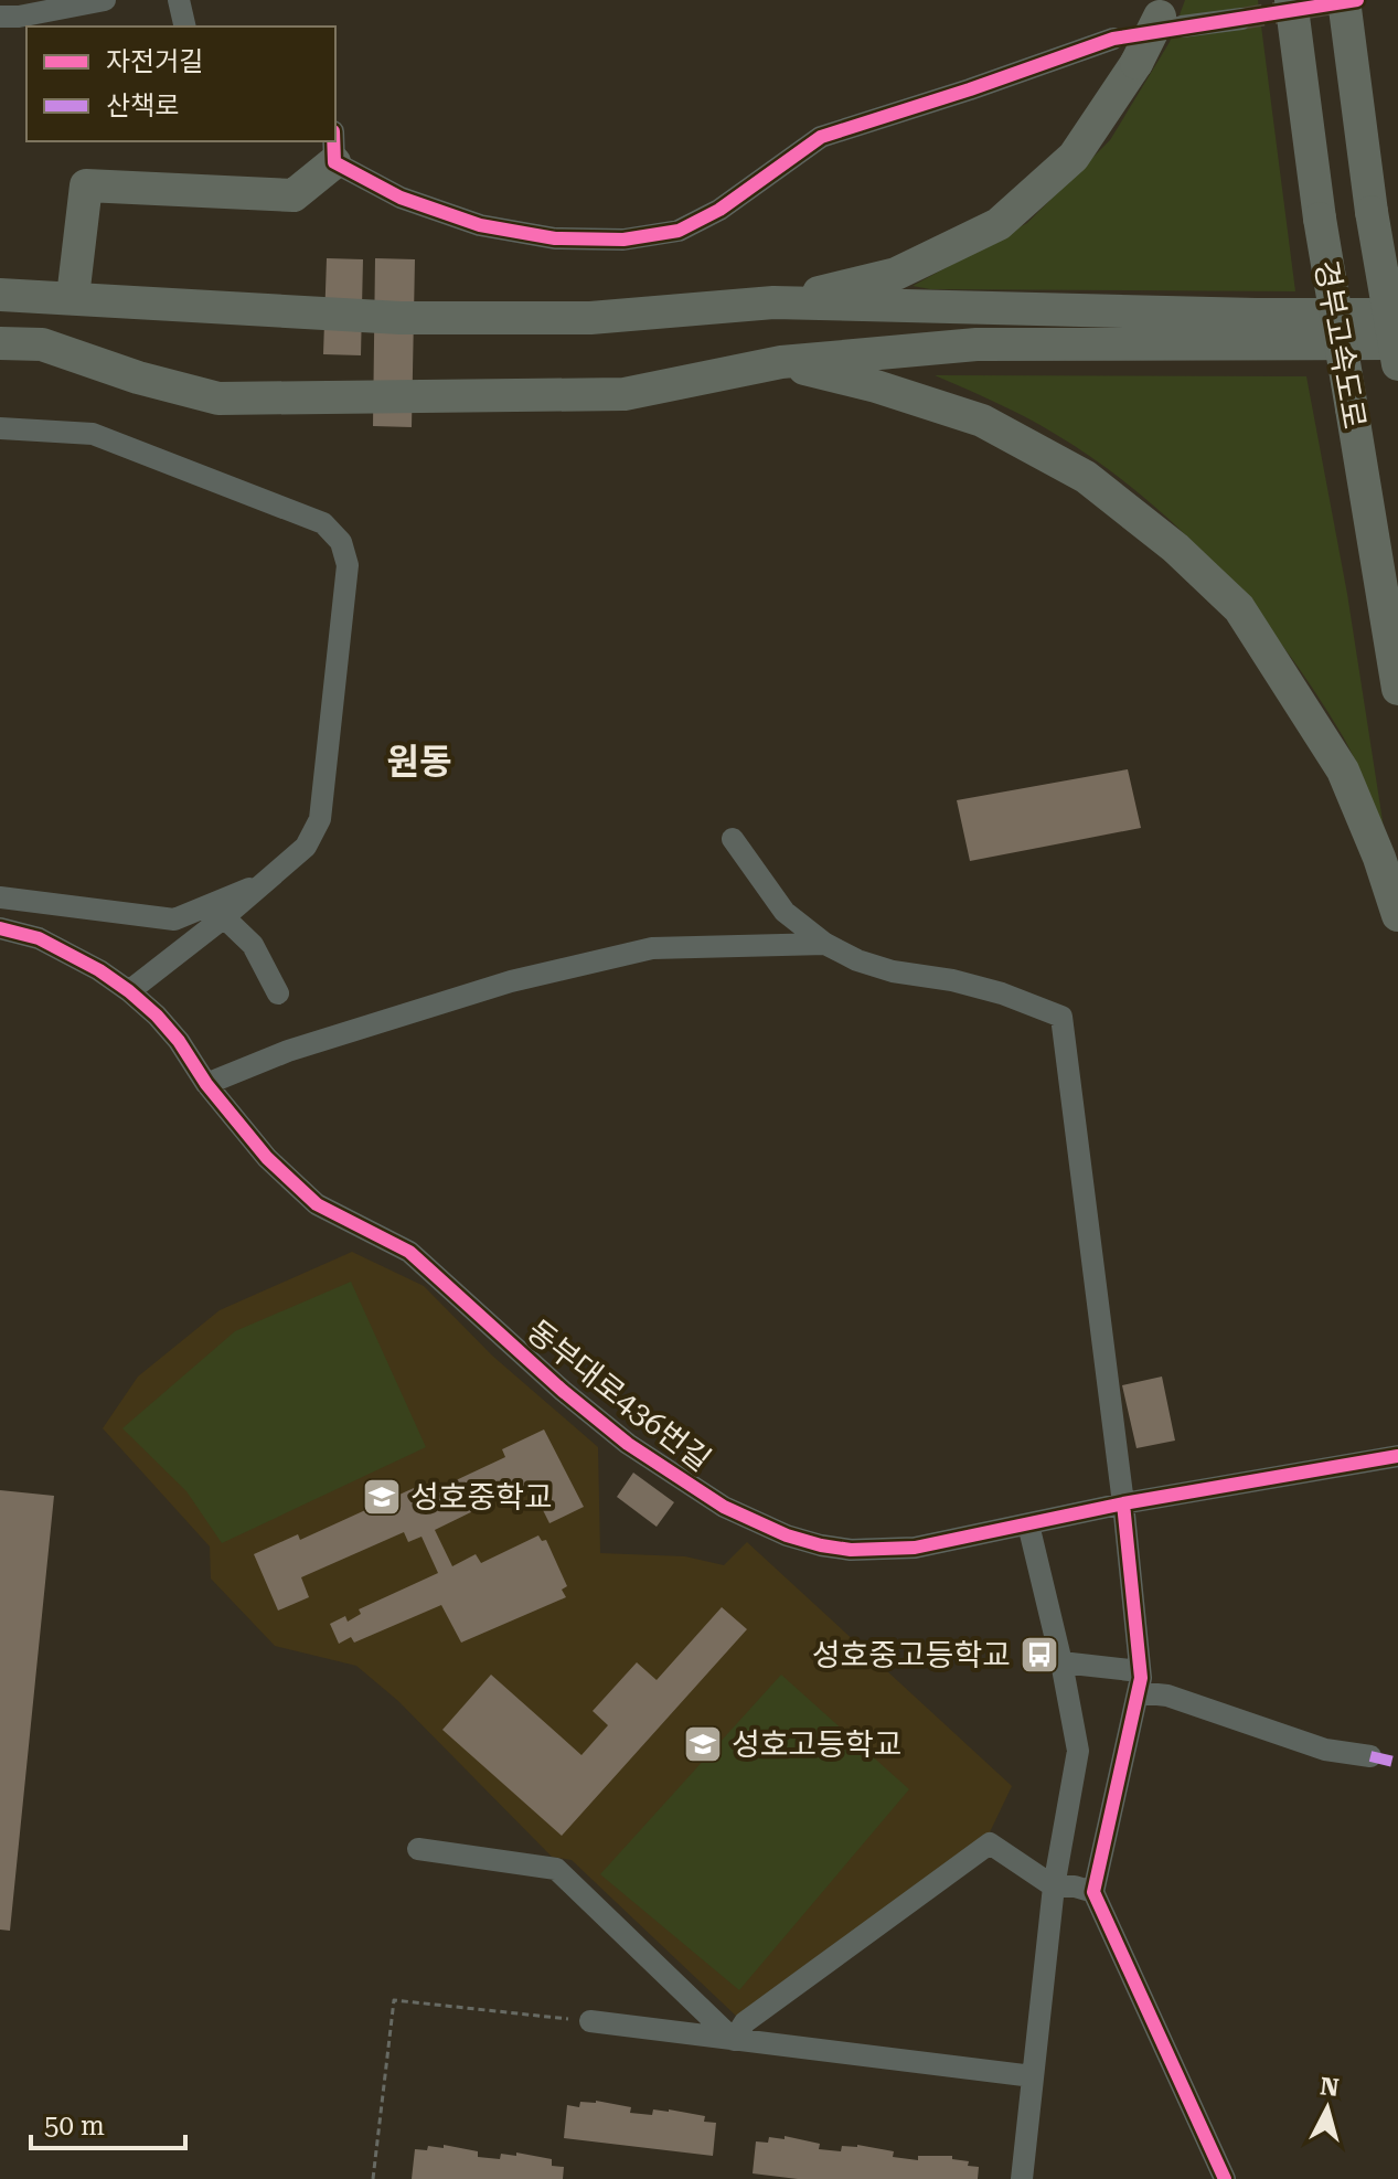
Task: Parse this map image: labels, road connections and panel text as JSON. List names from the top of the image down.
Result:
{
  "streets": {
    "highway": ["경부고속도로"],
    "street": ["동부대로436번길"]
  },
  "districts": ["원동"],
  "places": {
    "school or university": ["성호중학교", "성호고등학교"],
    "bus stop": ["성호중고등학교"]
  },
  "legend": ["자전거길", "산책로"],
  "scale_bar": "50 m",
  "north": "top"
}
